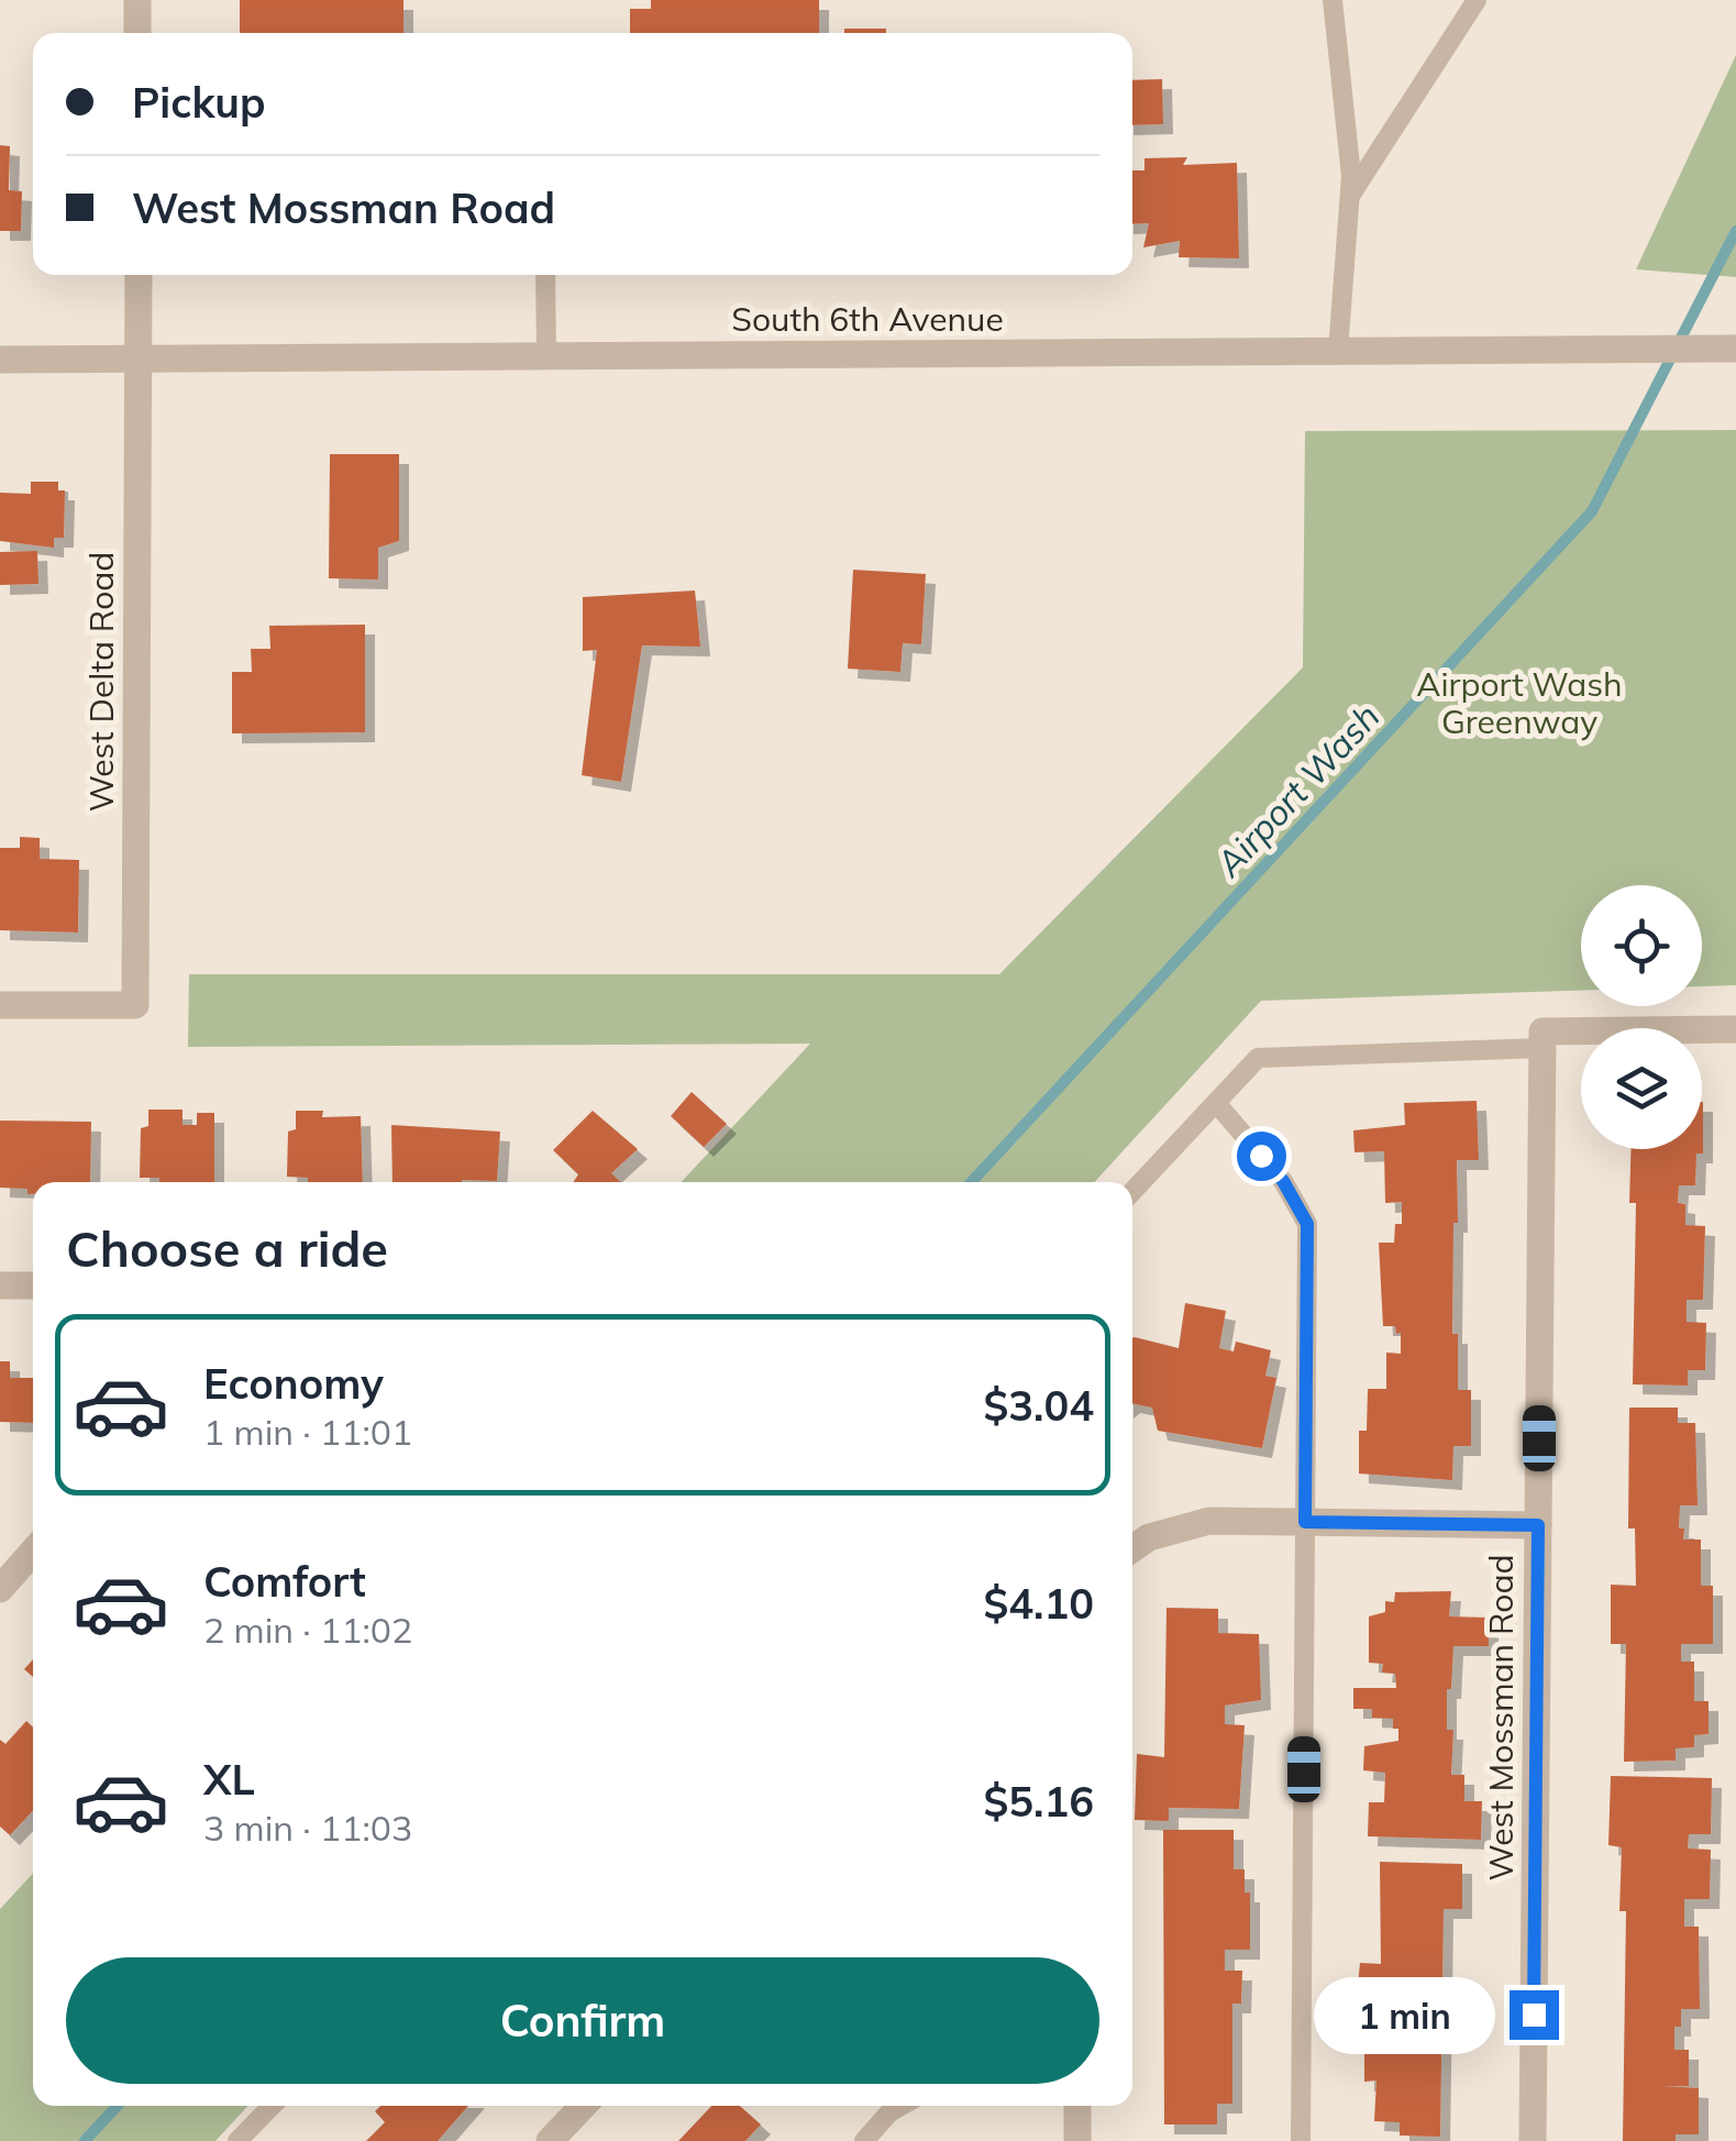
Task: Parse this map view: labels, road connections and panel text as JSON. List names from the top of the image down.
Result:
{
  "streets": {
    "street": ["South 6th Avenue", "West Delta Road", "West Mossman Road"]
  },
  "crossings": [
    ["South 6th Avenue", "West Delta Road"]
  ],
  "water": ["Airport Wash"],
  "parks": ["Airport Wash Greenway"],
  "page": {
    "banner": ["Pickup", "West Mossman Road"],
    "heading": "Choose a ride",
    "list": [
      {
        "name": "Economy",
        "note": "1 min · 11:01",
        "value": "$3.04"
      },
      {
        "name": "Comfort",
        "note": "2 min · 11:02",
        "value": "$4.10"
      },
      {
        "name": "XL",
        "note": "3 min · 11:03",
        "value": "$5.16"
      }
    ],
    "buttons": "Confirm",
    "bubble": "1 min"
  }
}
